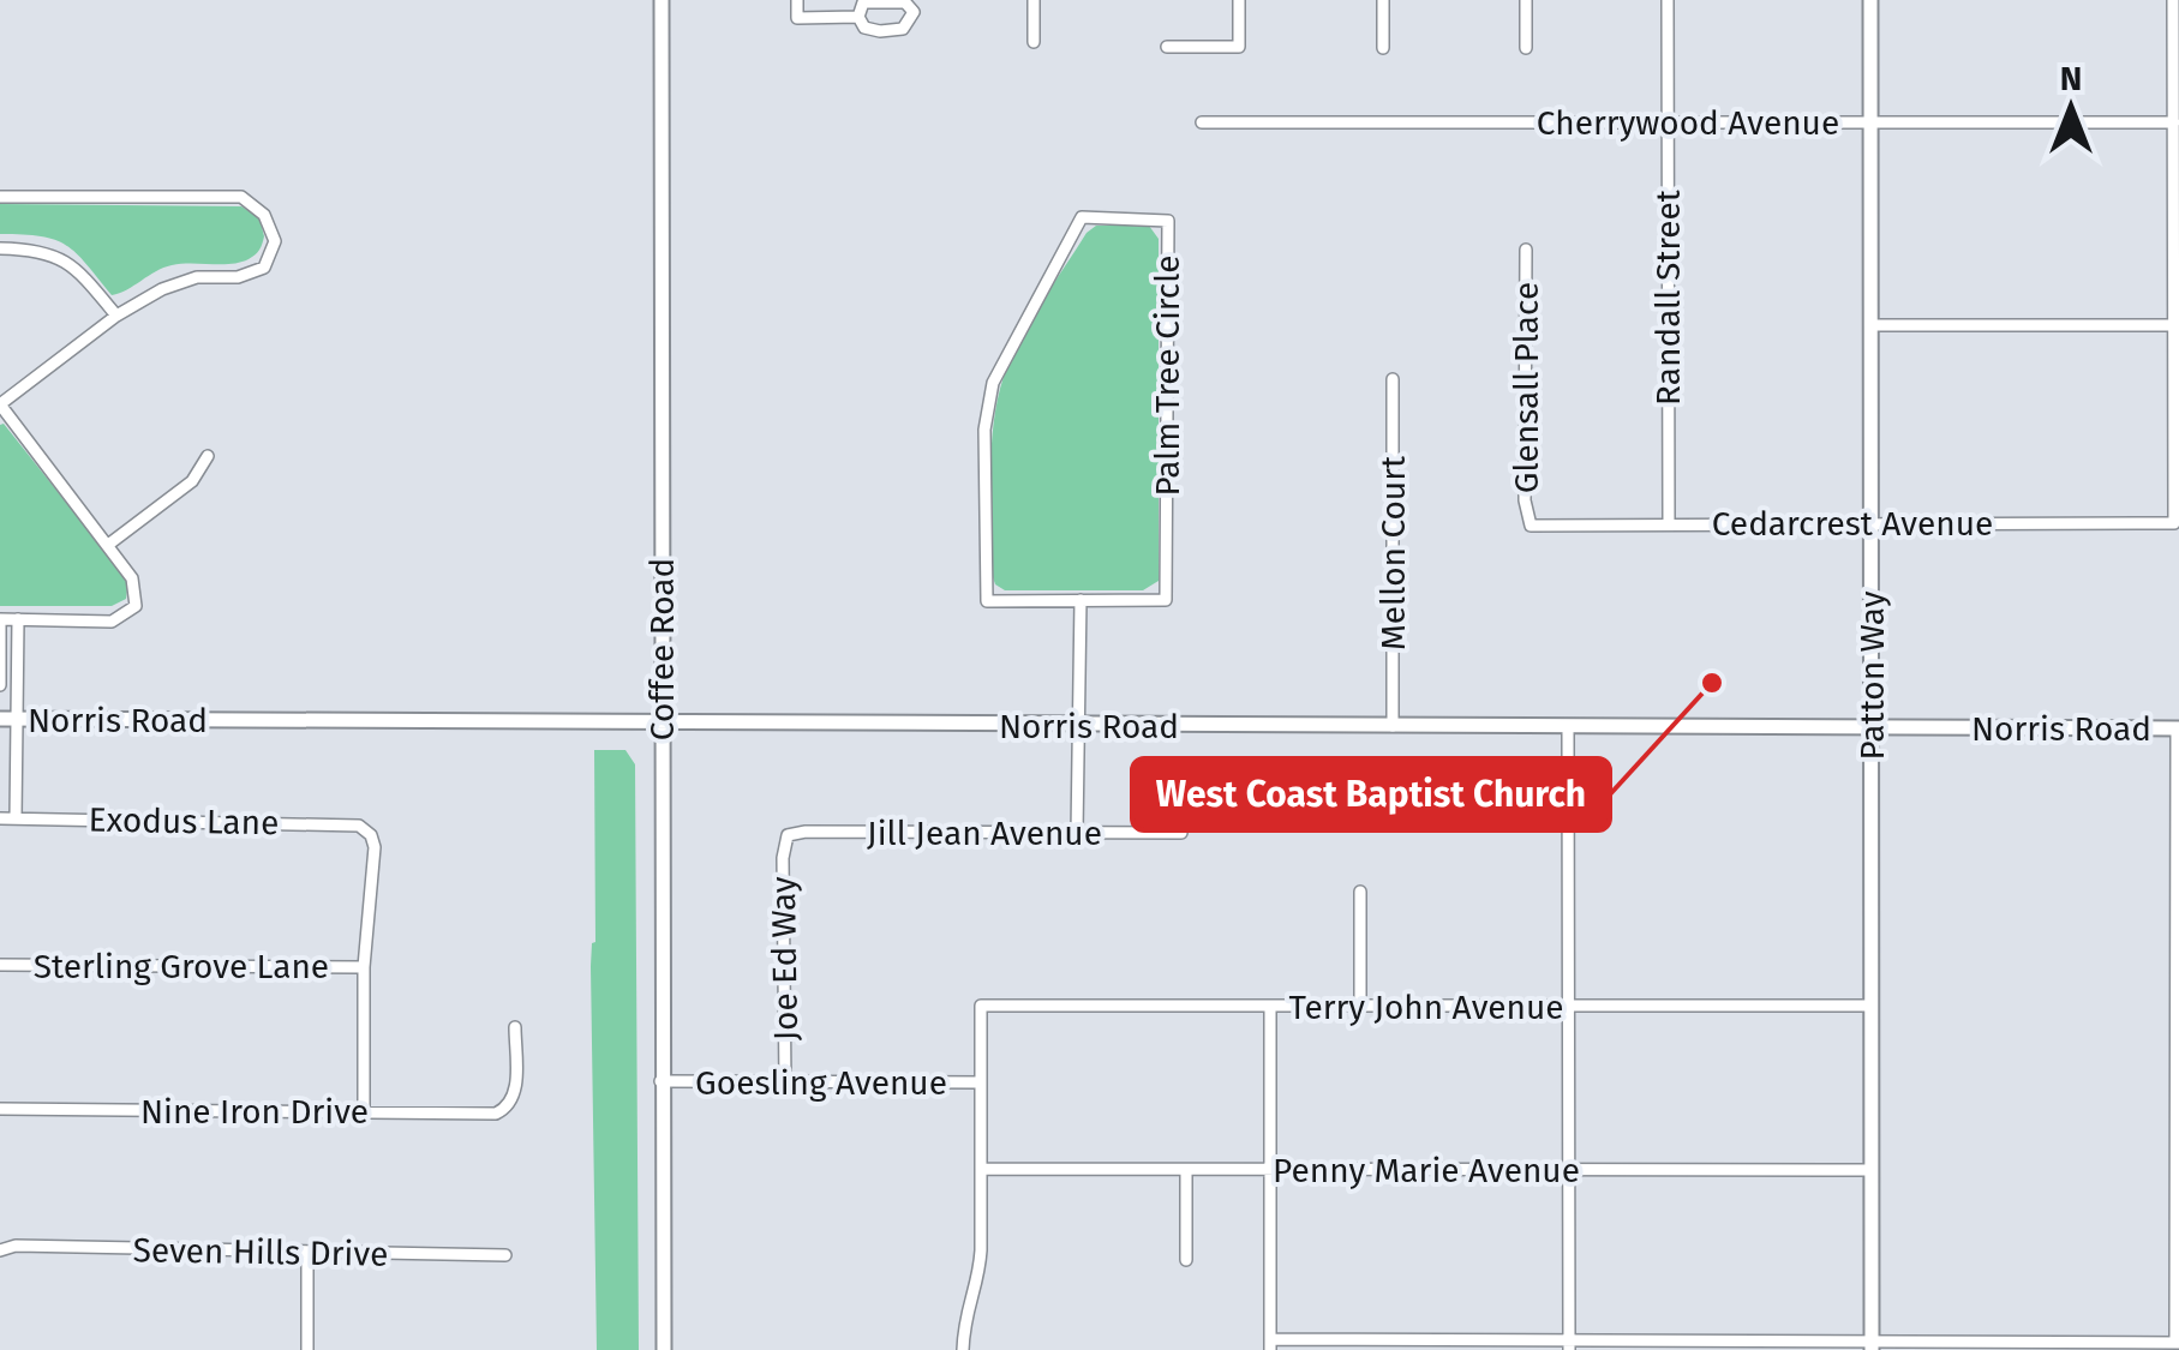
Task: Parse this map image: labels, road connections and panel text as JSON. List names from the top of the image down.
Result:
{
  "streets": {
    "street": [
      "Cherrywood Avenue",
      "Randall Street",
      "Palm Tree Circle",
      "Glensall Place",
      "Cedarcrest Avenue",
      "Mellon Court",
      "Coffee Road",
      "Patton Way",
      "Norris Road",
      "Exodus Lane",
      "Jill Jean Avenue",
      "Joe Ed Way",
      "Sterling Grove Lane",
      "Terry John Avenue",
      "Goesling Avenue",
      "Nine Iron Drive",
      "Penny Marie Avenue",
      "Seven Hills Drive"
    ]
  },
  "crossings": [
    ["Cherrywood Avenue", "Randall Street"],
    ["Cherrywood Avenue", "Patton Way"],
    ["Randall Street", "Cedarcrest Avenue"],
    ["Glensall Place", "Cedarcrest Avenue"],
    ["Cedarcrest Avenue", "Patton Way"],
    ["Mellon Court", "Norris Road"],
    ["Coffee Road", "Norris Road"],
    ["Coffee Road", "Goesling Avenue"],
    ["Patton Way", "Norris Road"],
    ["Patton Way", "Terry John Avenue"],
    ["Patton Way", "Penny Marie Avenue"],
    ["Exodus Lane", "Sterling Grove Lane"],
    ["Jill Jean Avenue", "Joe Ed Way"],
    ["Joe Ed Way", "Goesling Avenue"],
    ["Terry John Avenue", "Goesling Avenue"]
  ],
  "places": ["West Coast Baptist Church"],
  "north": "top"
}
